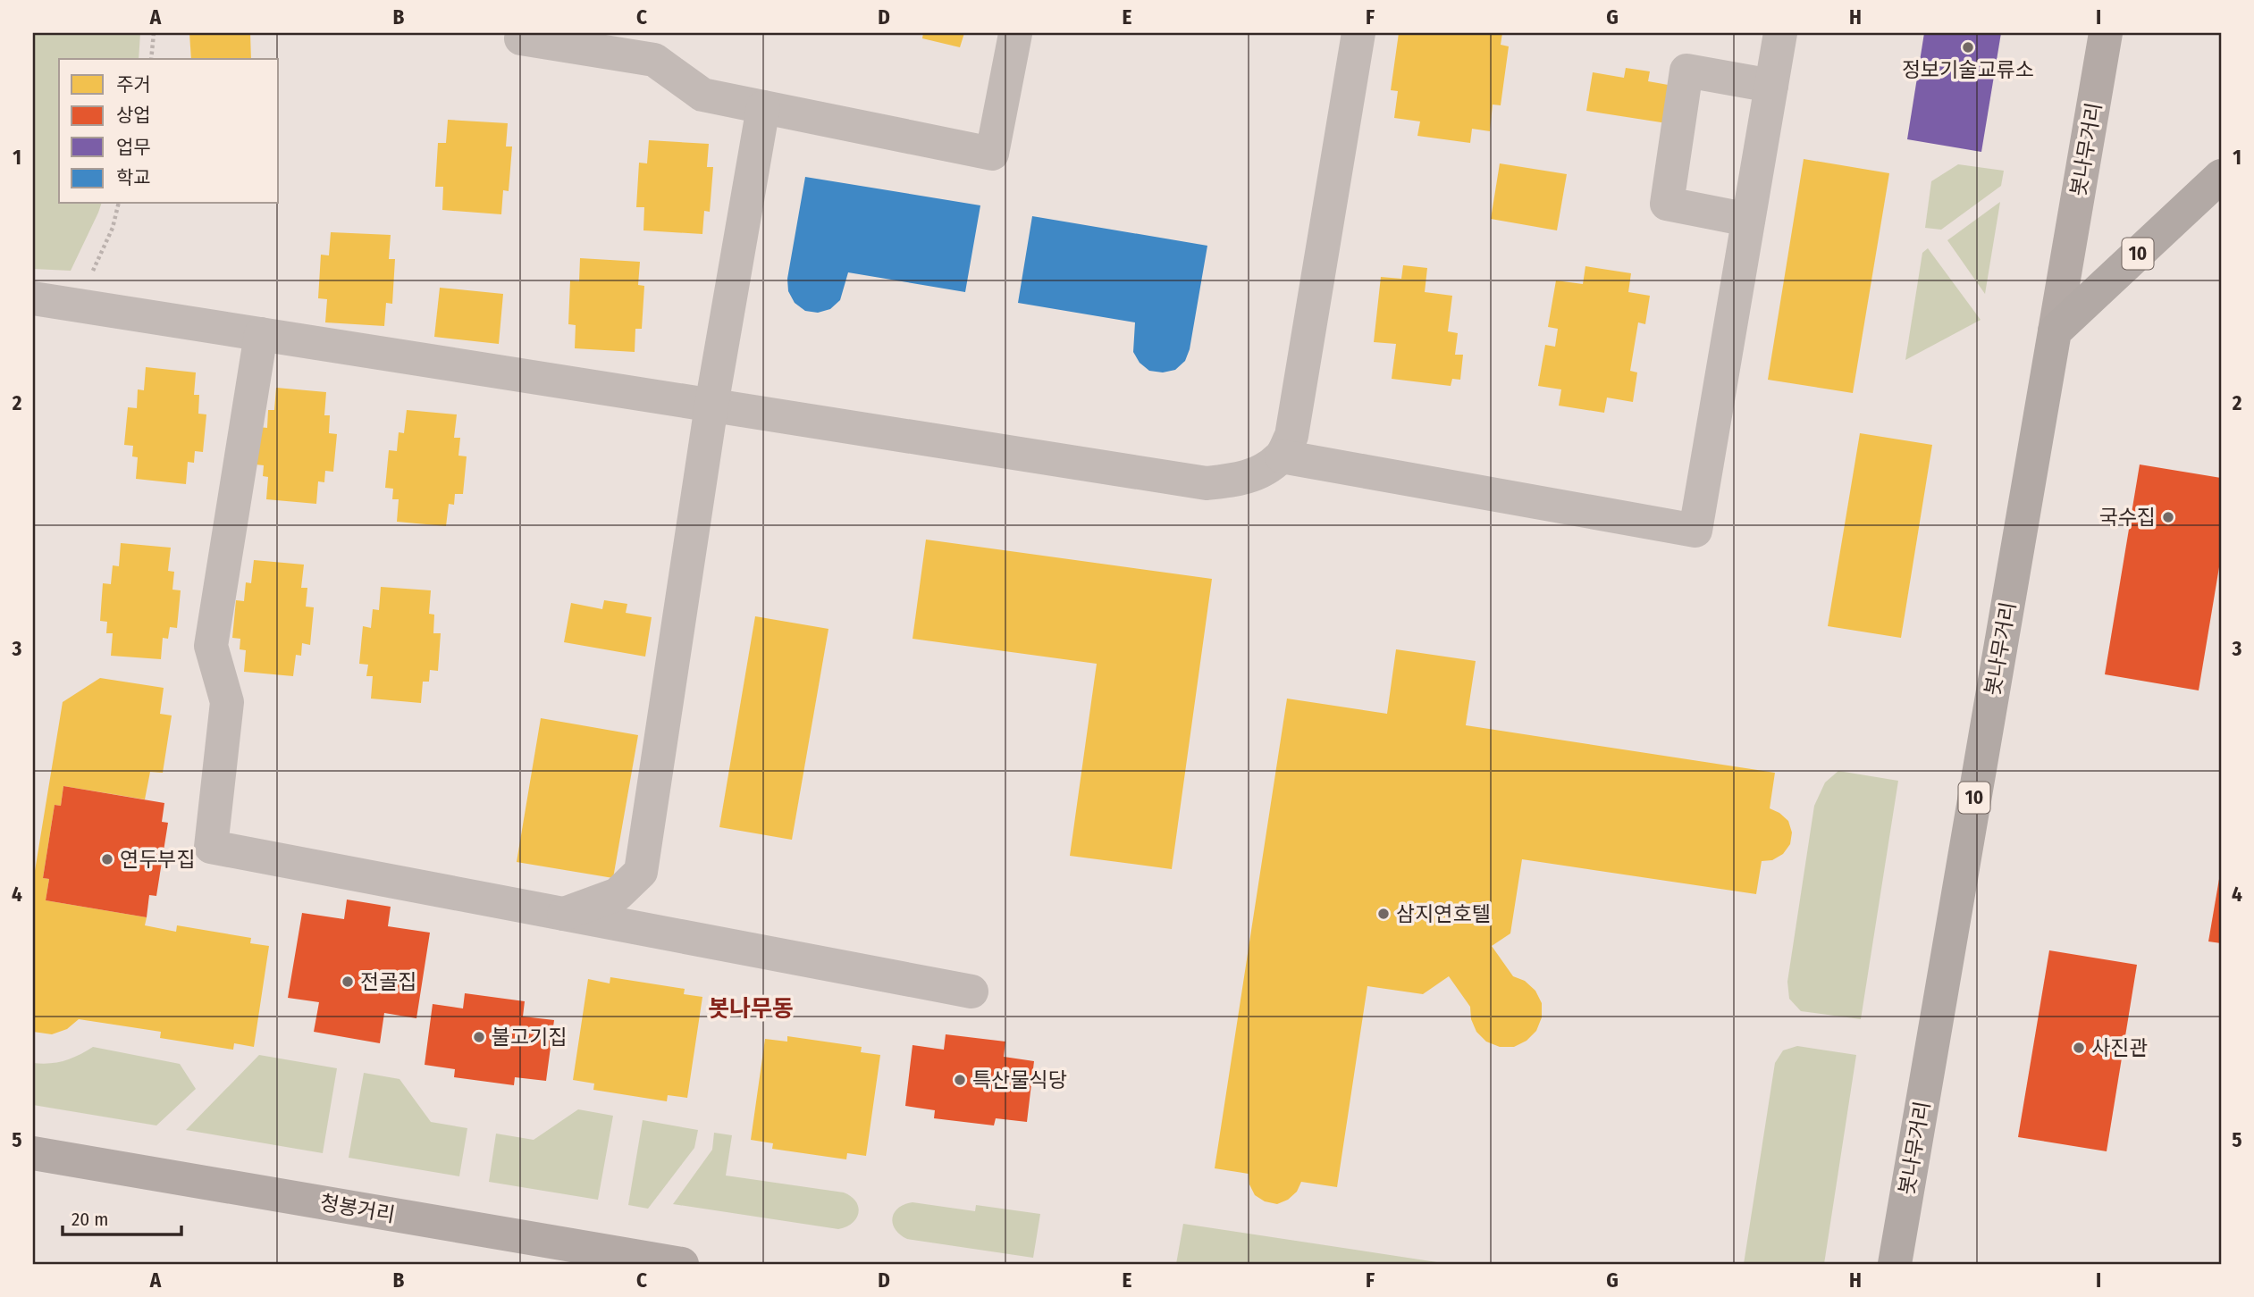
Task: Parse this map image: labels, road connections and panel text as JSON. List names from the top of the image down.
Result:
{
  "streets": {
    "main road": ["봇나무거리", "10"],
    "street": ["청봉거리"]
  },
  "crossings": [
    ["봇나무거리", "10"]
  ],
  "districts": ["봇나무동"],
  "places": [
    "정보기술교류소",
    "국수집",
    "연두부집",
    "삼지연호텔",
    "전골집",
    "불고기집",
    "사진관",
    "특산물식당"
  ],
  "legend": [
    "주거",
    "상업",
    "업무",
    "학교"
  ],
  "scale_bar": "20 m",
  "grid": {
    "columns": [
      "A",
      "B",
      "C",
      "D",
      "E",
      "F",
      "G",
      "H",
      "I"
    ],
    "rows": [
      "1",
      "2",
      "3",
      "4",
      "5"
    ]
  }
}
